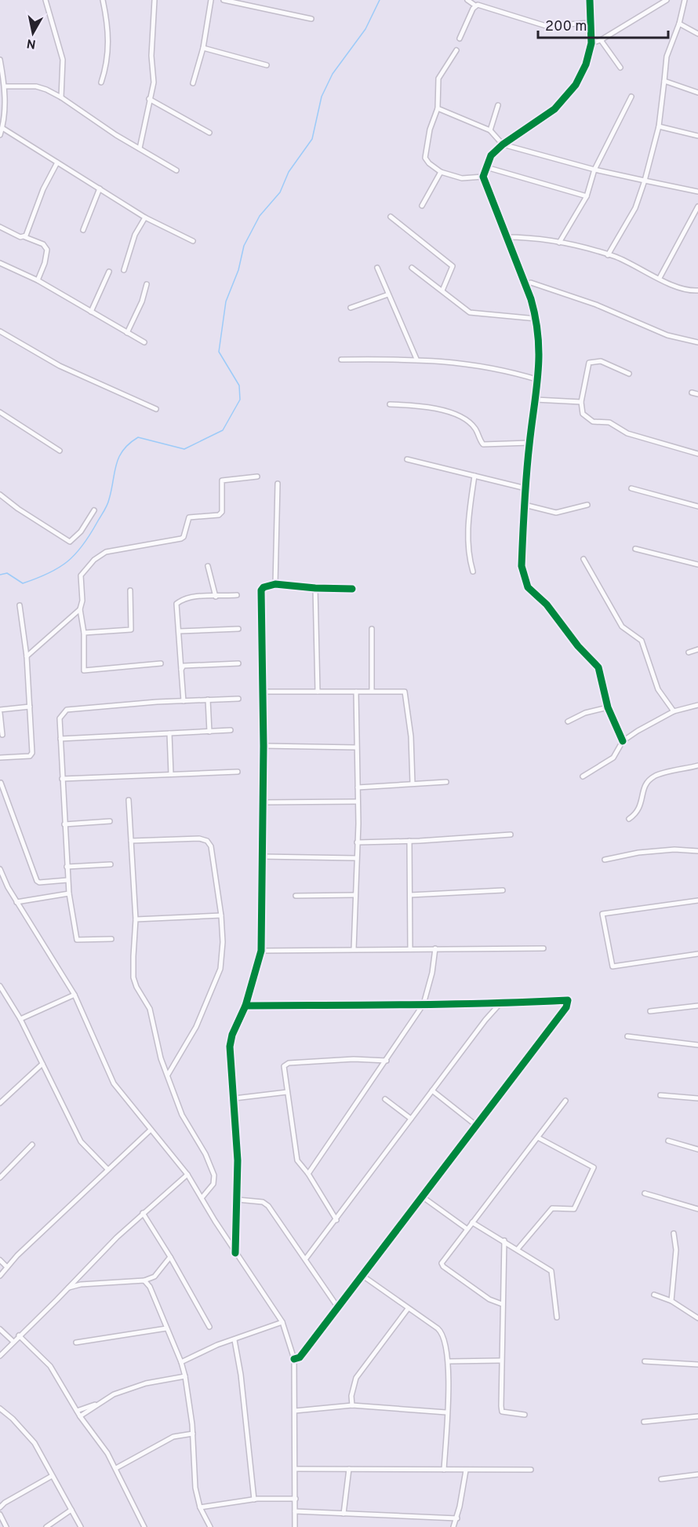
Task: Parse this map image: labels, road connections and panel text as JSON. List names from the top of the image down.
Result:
{
  "scale_bar": "200 m",
  "north": "bottom"
}
